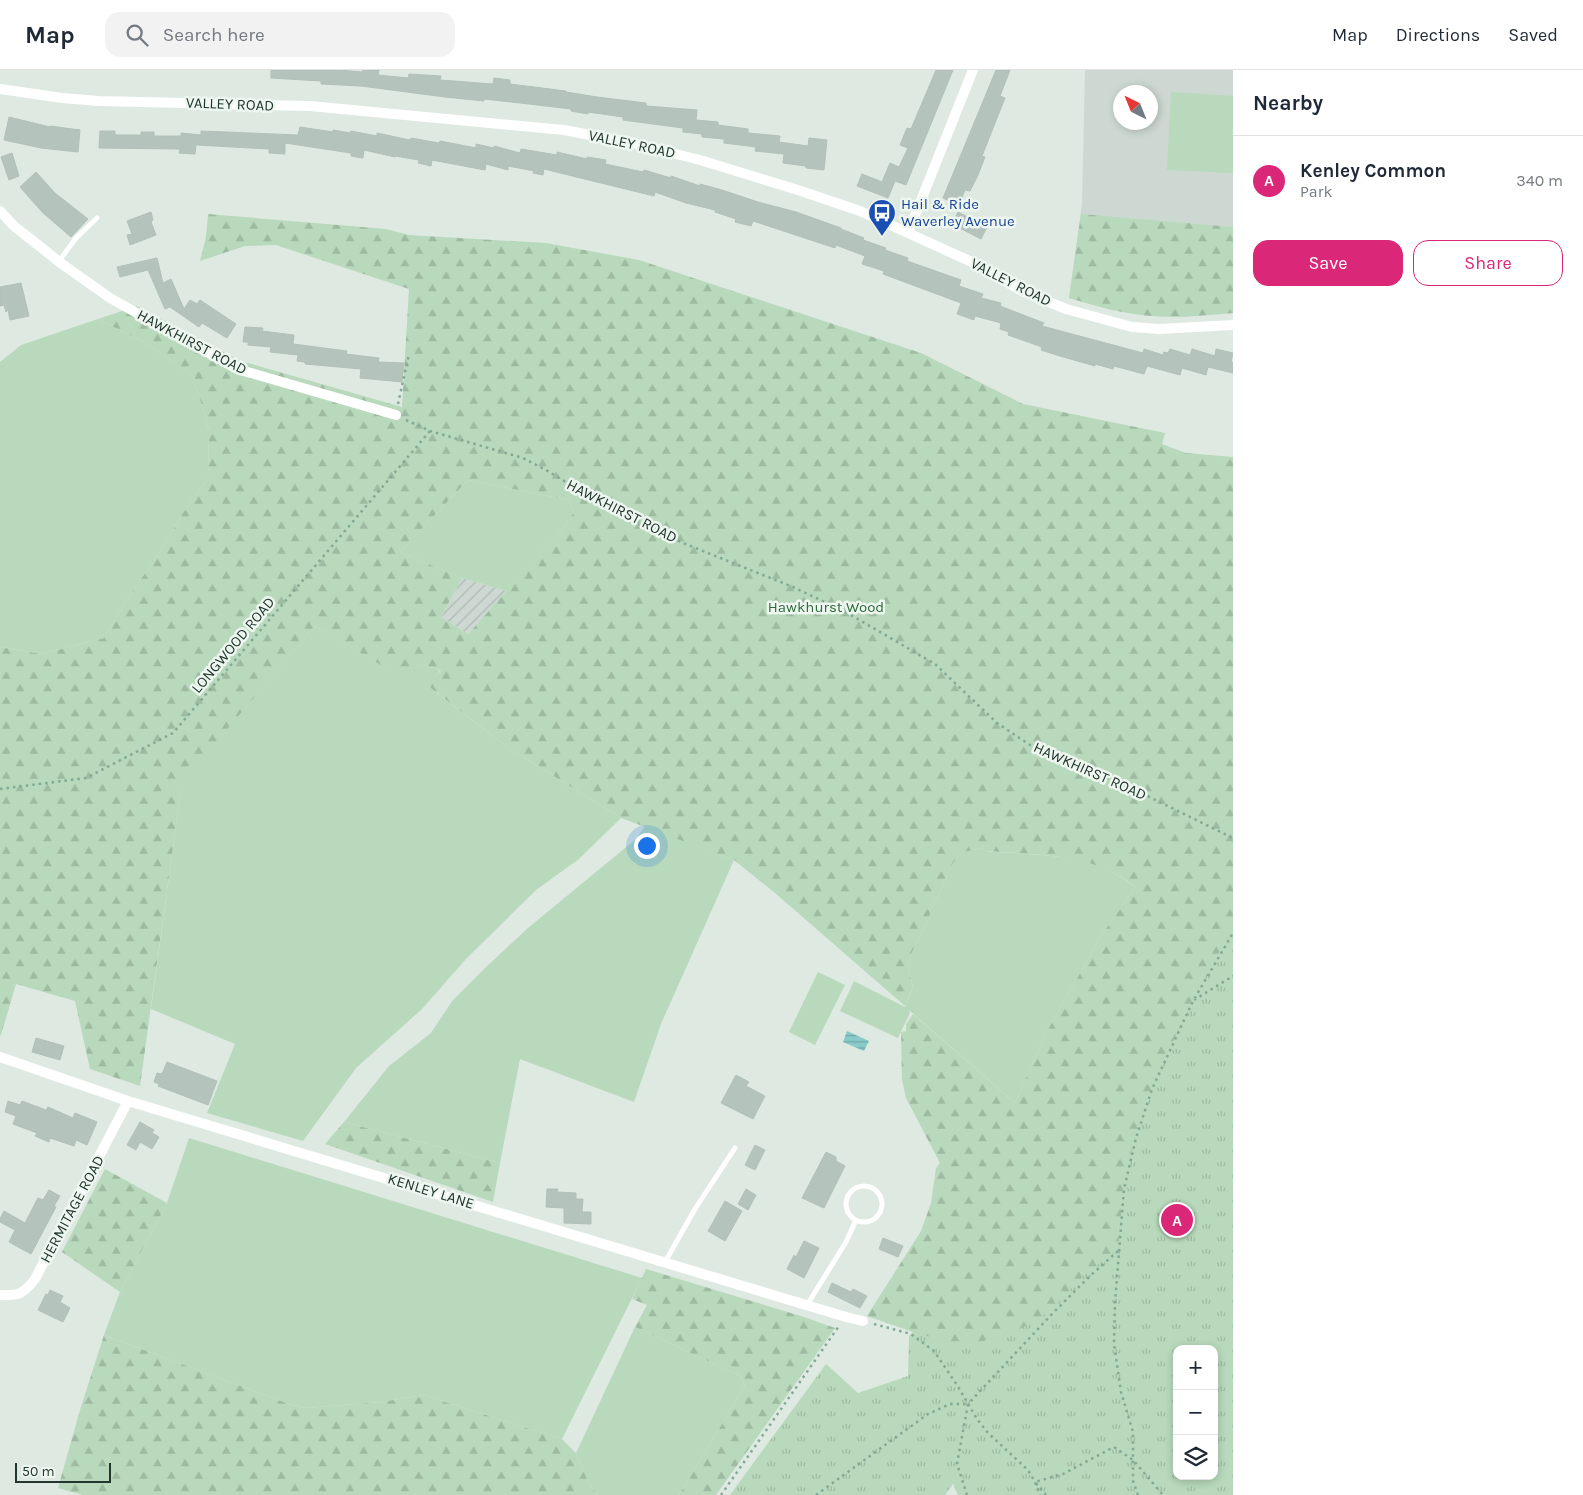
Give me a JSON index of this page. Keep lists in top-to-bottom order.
{
  "streets": {
    "street": [
      "VALLEY ROAD",
      "HAWKHIRST ROAD",
      "KENLEY LANE",
      "HERMITAGE ROAD"
    ],
    "path": ["LONGWOOD ROAD"]
  },
  "crossings": [
    ["HAWKHIRST ROAD", "LONGWOOD ROAD"],
    ["KENLEY LANE", "HERMITAGE ROAD"]
  ],
  "parks": ["Hawkhurst Wood"],
  "places": {
    "bus stop": ["Hail & Ride Waverley Avenue"]
  },
  "scale_bar": "50 m",
  "north": "top left",
  "page": {
    "header": "Map",
    "search": "Search here",
    "nav": ["Map", "Directions", "Saved"],
    "heading": "Nearby",
    "list": [
      {
        "mark": "A",
        "name": "Kenley Common",
        "note": "Park",
        "value": "340 m"
      }
    ],
    "buttons": ["Save", "Share"],
    "pins": "A",
    "map_buttons": ["+", "−"],
    "scale": "50 m"
  }
}
